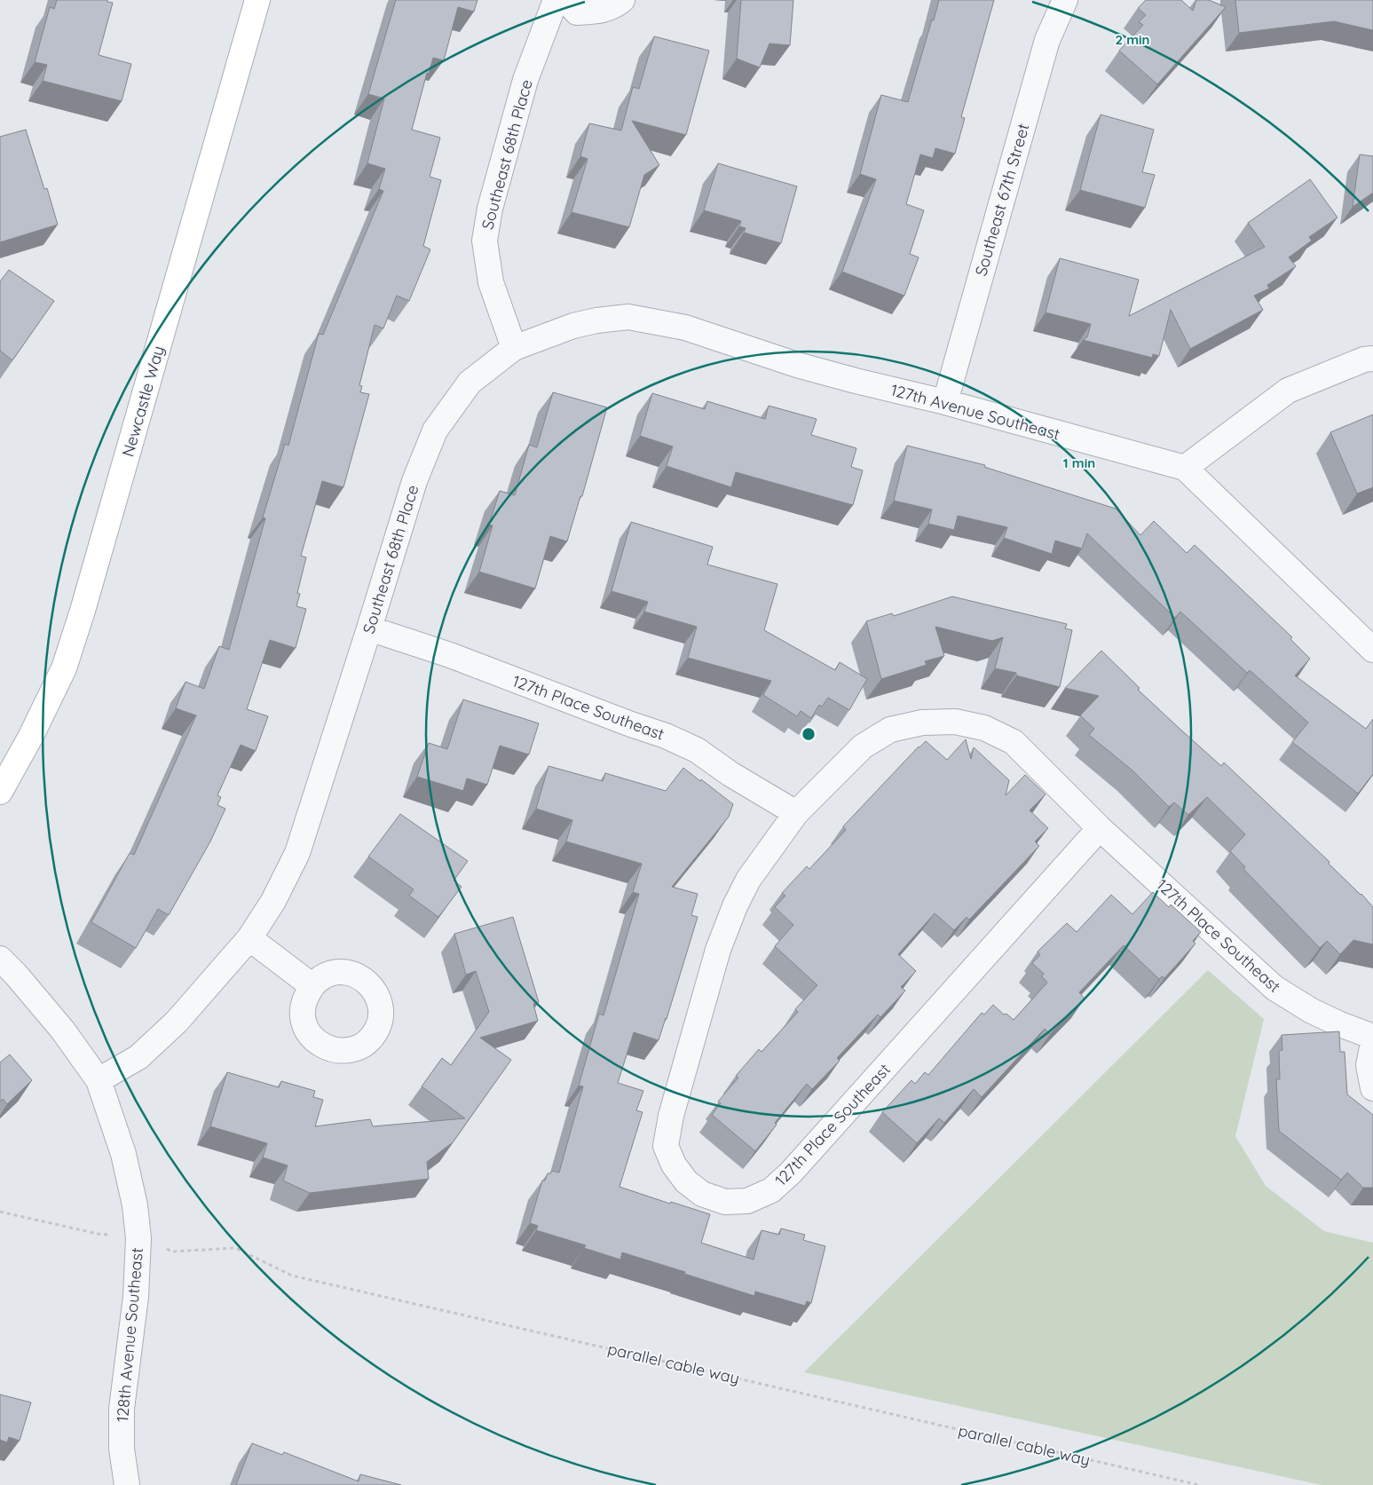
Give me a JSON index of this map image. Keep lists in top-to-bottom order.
{
  "streets": {
    "main road": ["Newcastle Way"],
    "street": [
      "Southeast 68th Place",
      "Southeast 67th Street",
      "127th Avenue Southeast",
      "127th Place Southeast",
      "128th Avenue Southeast"
    ],
    "path": ["parallel cable way"]
  },
  "crossings": [
    ["Southeast 68th Place", "127th Avenue Southeast"],
    ["Southeast 68th Place", "127th Place Southeast"],
    ["Southeast 68th Place", "128th Avenue Southeast"],
    ["Southeast 67th Street", "127th Avenue Southeast"]
  ],
  "rings": ["2 min", "1 min"]
}
